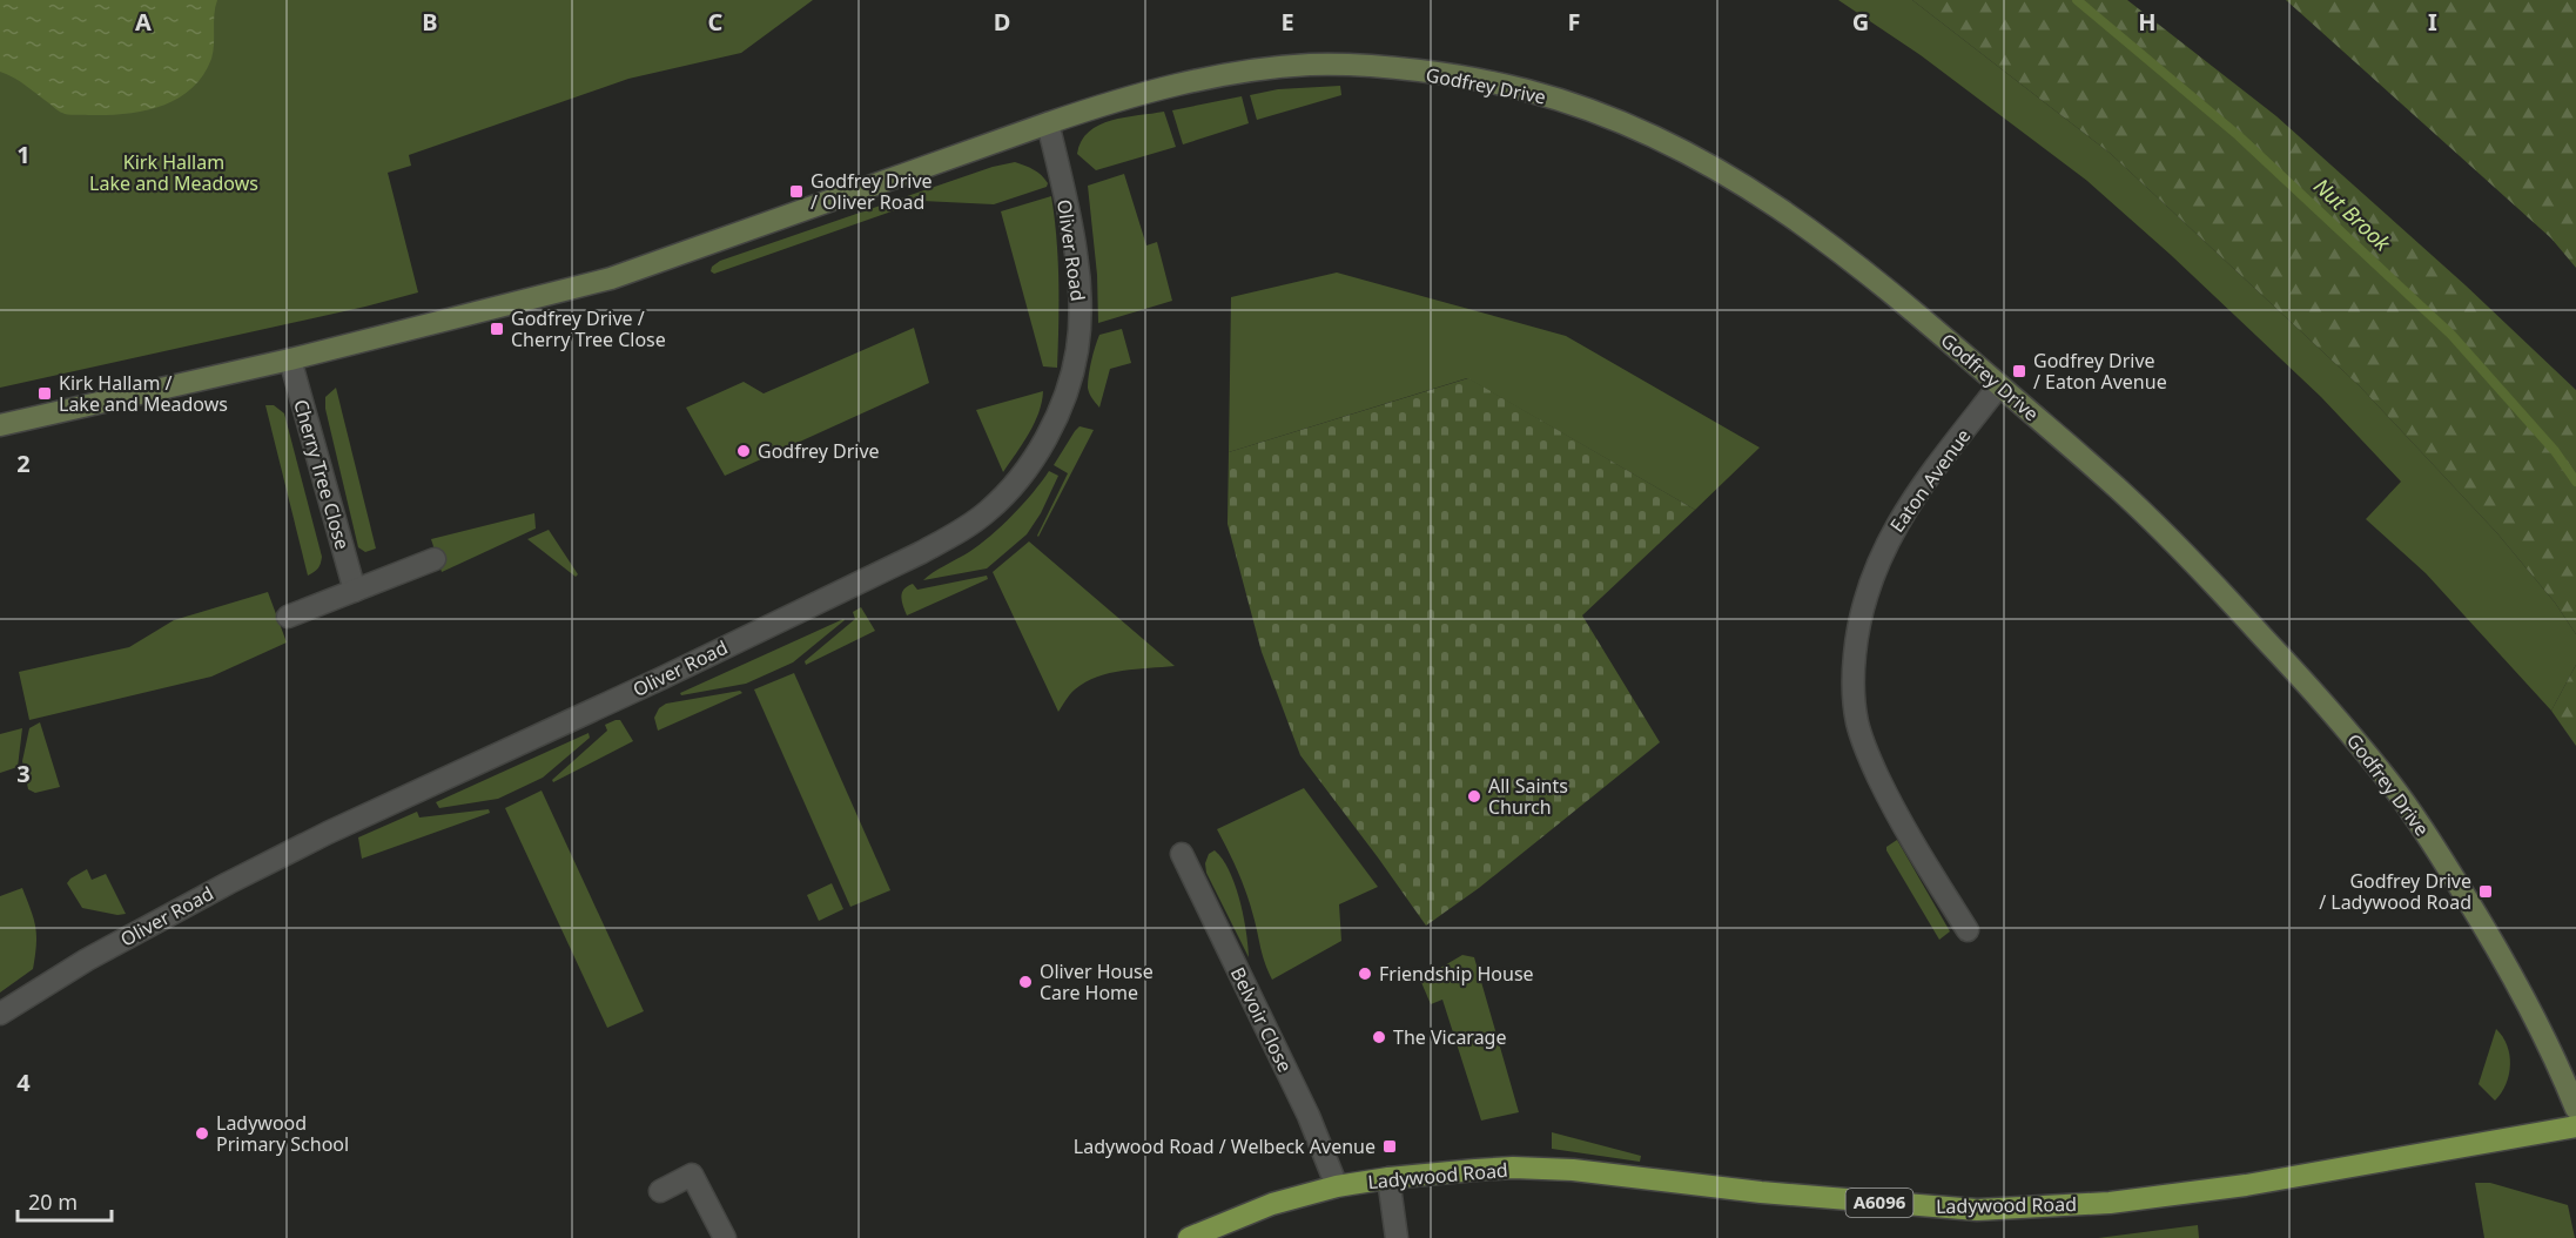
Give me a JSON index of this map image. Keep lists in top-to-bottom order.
{
  "streets": {
    "main road": ["Ladywood Road", "A6096"],
    "street": [
      "Godfrey Drive",
      "Oliver Road",
      "Cherry Tree Close",
      "Eaton Avenue",
      "Belvoir Close"
    ]
  },
  "crossings": [
    ["Godfrey Drive", "Oliver Road"],
    ["Godfrey Drive", "Cherry Tree Close"],
    ["Godfrey Drive", "Eaton Avenue"],
    ["Belvoir Close", "Ladywood Road"]
  ],
  "water": ["Nut Brook"],
  "parks": ["Kirk Hallam Lake and Meadows"],
  "places": {
    "transit": [
      "Godfrey Drive / Oliver Road",
      "Godfrey Drive / Cherry Tree Close",
      "Godfrey Drive / Eaton Avenue",
      "Kirk Hallam / Lake and Meadows",
      "Godfrey Drive / Ladywood Road",
      "Ladywood Road / Welbeck Avenue"
    ],
    "other": [
      "Godfrey Drive",
      "All Saints Church",
      "Friendship House",
      "Oliver House Care Home",
      "The Vicarage",
      "Ladywood Primary School"
    ]
  },
  "scale_bar": "20 m",
  "grid": {
    "columns": [
      "A",
      "B",
      "C",
      "D",
      "E",
      "F",
      "G",
      "H",
      "I"
    ],
    "rows": [
      "1",
      "2",
      "3",
      "4"
    ]
  }
}
